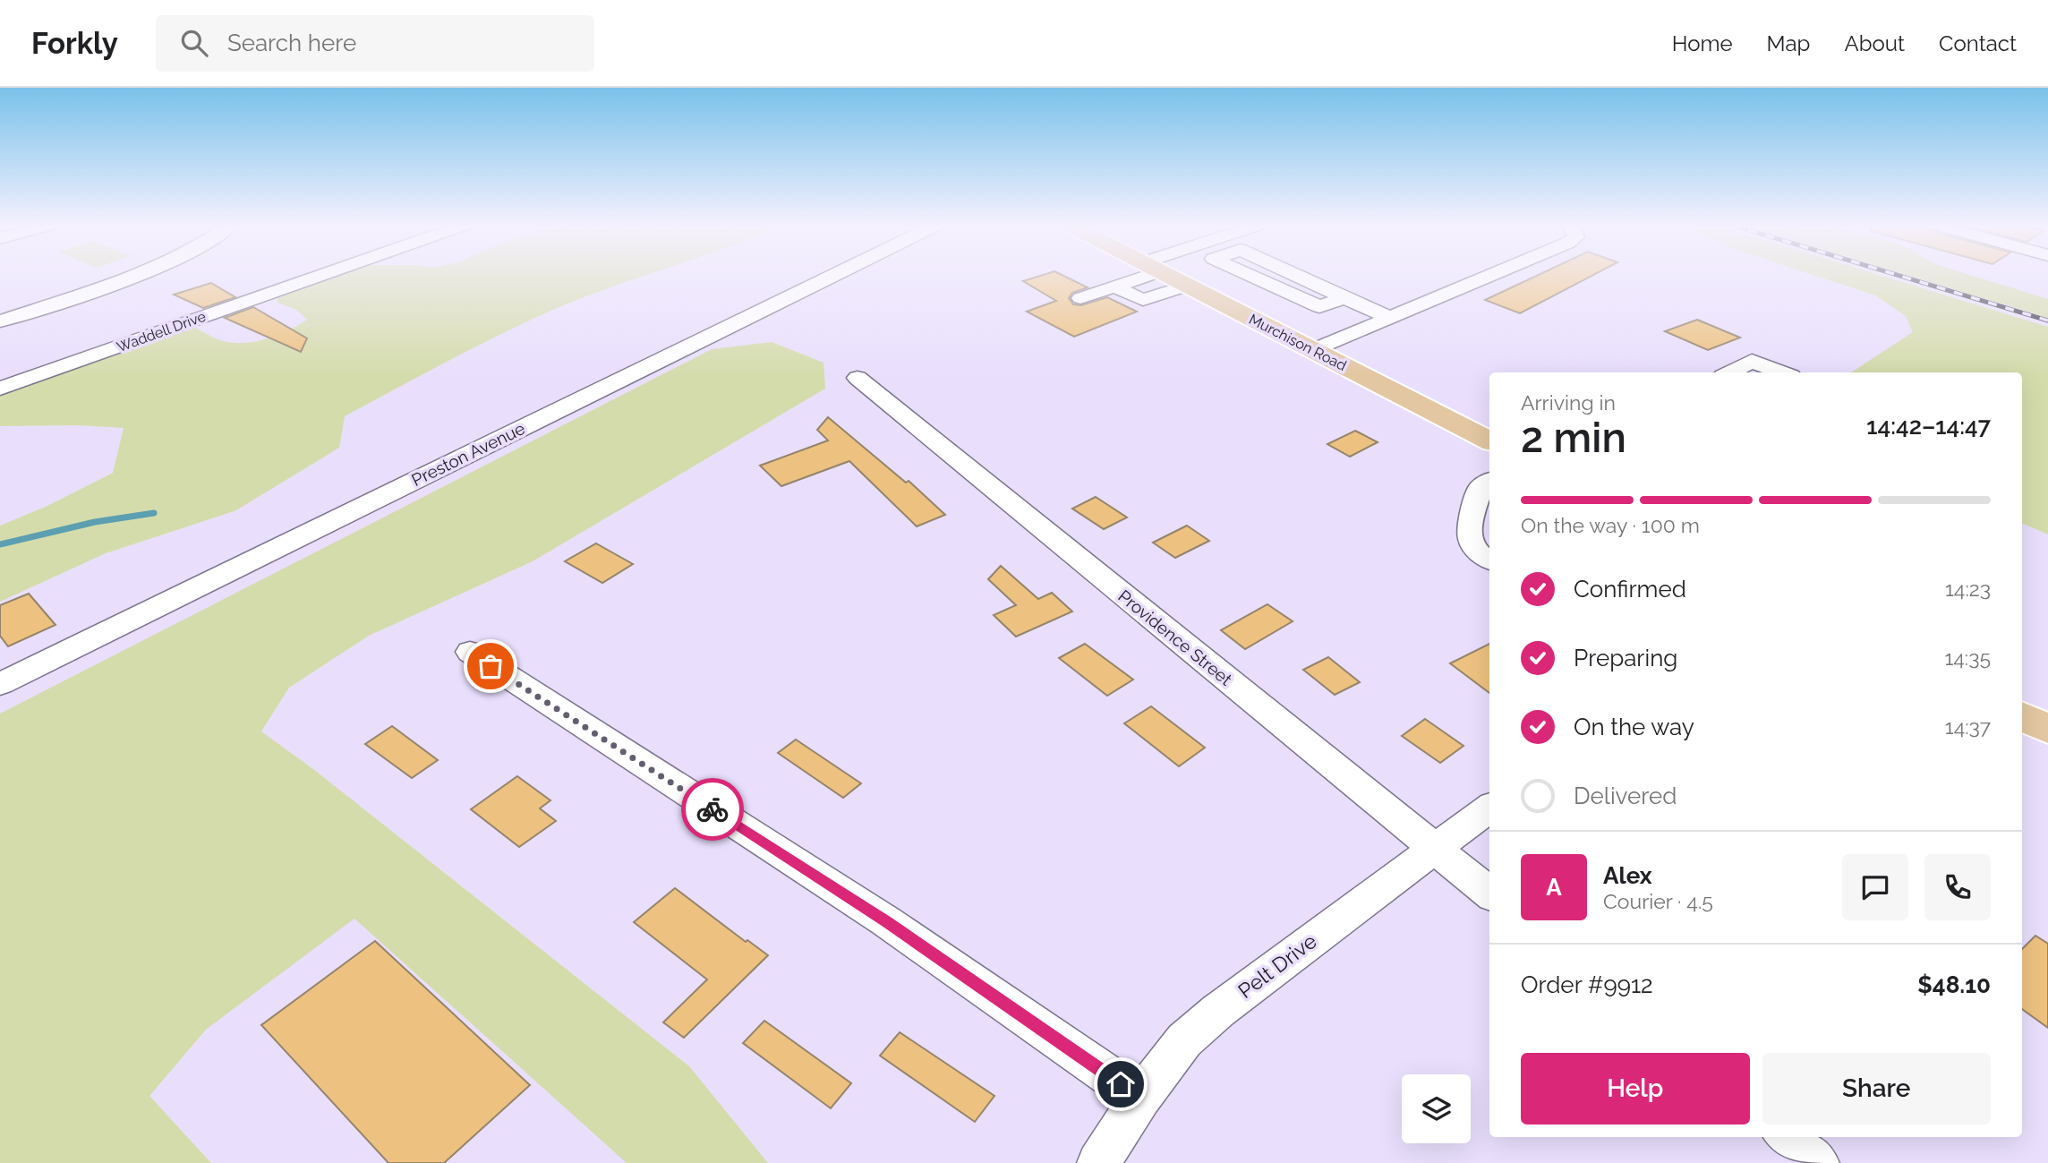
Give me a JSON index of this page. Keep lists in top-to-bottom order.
{
  "streets": {
    "main road": ["Murchison Road"],
    "street": [
      "Waddell Drive",
      "Preston Avenue",
      "Providence Street",
      "Pelt Drive"
    ]
  },
  "crossings": [
    ["Providence Street", "Pelt Drive"]
  ],
  "page": {
    "header": "Forkly",
    "search": "Search here",
    "nav": [
      "Home",
      "Map",
      "About",
      "Contact"
    ],
    "heading": ["2 min", "Arriving in", "14:42–14:47"],
    "panel": [
      "Alex",
      "Courier · 4.5",
      "Order #9912",
      "$48.10"
    ],
    "bar": "On the way · 100 m",
    "list": [
      ["Confirmed", "14:23"],
      ["Preparing", "14:35"],
      ["On the way", "14:37"],
      "Delivered"
    ],
    "round": "A",
    "buttons": ["Help", "Share"]
  }
}
